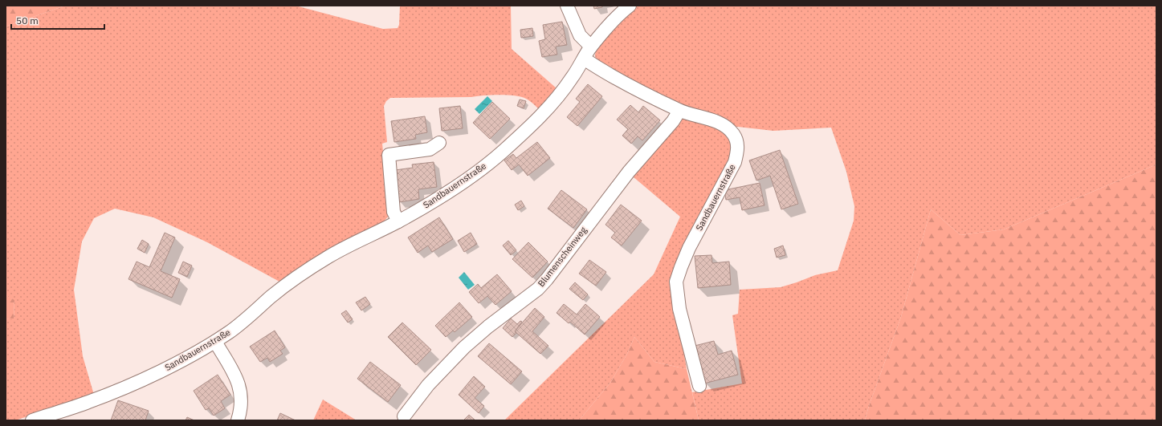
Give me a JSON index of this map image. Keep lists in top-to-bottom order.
{
  "streets": {
    "street": ["Sandbauernstraße", "Blumenscheinweg"]
  },
  "crossings": [
    ["Sandbauernstraße", "Blumenscheinweg"]
  ],
  "scale_bar": "50 m"
}
